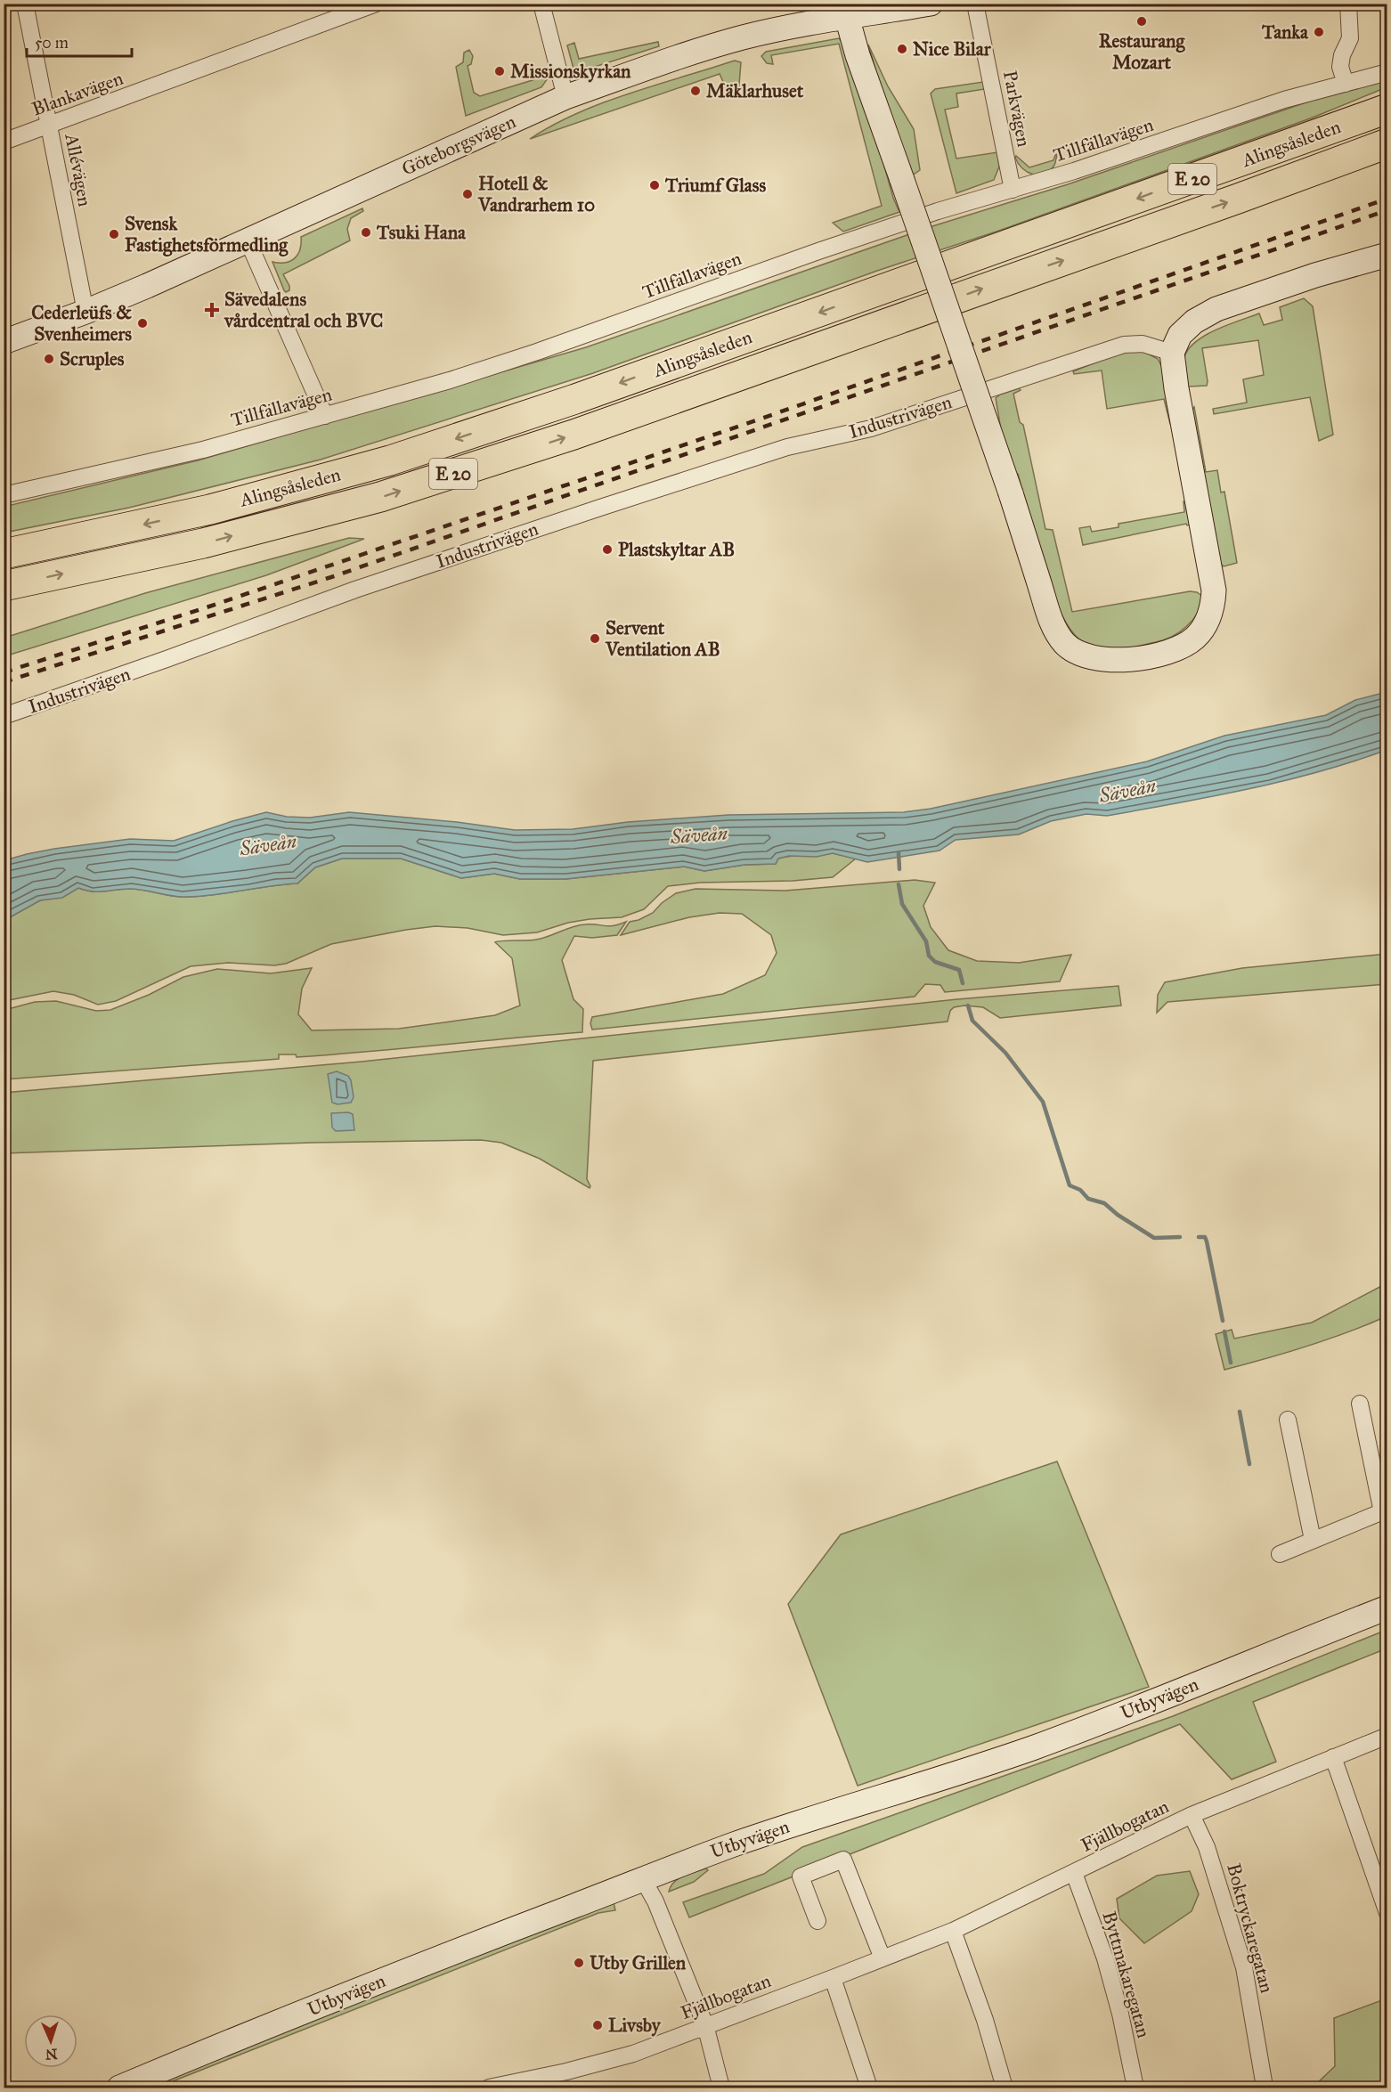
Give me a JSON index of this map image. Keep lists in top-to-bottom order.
{
  "streets": {
    "highway": ["Alingsåsleden", "E 20"],
    "street": [
      "Blankavägen",
      "Parkvägen",
      "Tillfällavägen",
      "Göteborgsvägen",
      "Allévägen",
      "Industrivägen",
      "Utbyvägen",
      "Fjällbogatan",
      "Boktryckaregatan",
      "Byttmakaregatan"
    ]
  },
  "crossings": [
    ["Blankavägen", "Allévägen"],
    ["Parkvägen", "Tillfällavägen"],
    ["Göteborgsvägen", "Allévägen"],
    ["Göteborgsvägen", "Industrivägen"],
    ["Fjällbogatan", "Boktryckaregatan"],
    ["Fjällbogatan", "Byttmakaregatan"]
  ],
  "water": ["Säveån"],
  "places": {
    "other": [
      "Restaurang Mozart",
      "Tanka",
      "Nice Bilar",
      "Missionskyrkan",
      "Mäklarhuset",
      "Triumf Glass",
      "Hotell & Vandrarhem 10",
      "Tsuki Hana",
      "Svensk Fastighetsförmedling",
      "Cederleüfs & Svenheimers",
      "Scruples",
      "Plastskyltar AB",
      "Servent Ventilation AB",
      "Utby Grillen",
      "Livsby"
    ],
    "health": ["Sävedalens vårdcentral och BVC"]
  },
  "scale_bar": "50 m",
  "north": "bottom"
}
